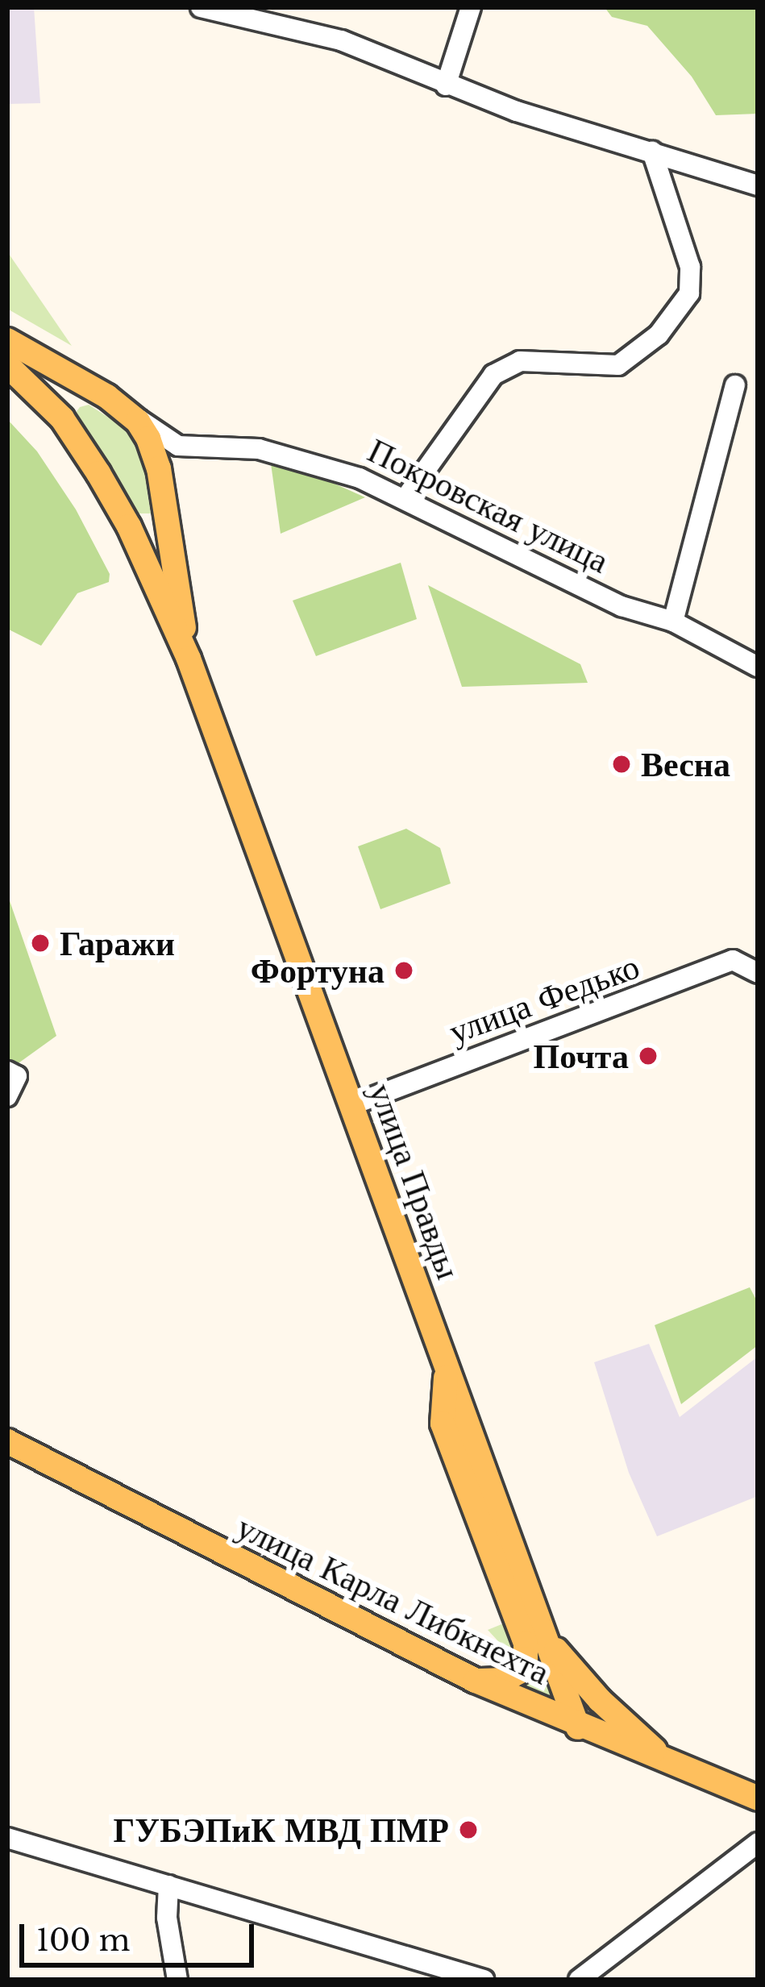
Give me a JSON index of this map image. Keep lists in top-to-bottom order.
{
  "streets": {
    "main road": ["улица Правды", "улица Карла Либкнехта"],
    "street": ["Покровская улица", "улица Федько"]
  },
  "crossings": [
    ["улица Федько", "улица Правды"],
    ["улица Правды", "улица Карла Либкнехта"]
  ],
  "places": [
    "Весна",
    "Гаражи",
    "Фортуна",
    "Почта",
    "ГУБЭПиК МВД ПМР"
  ],
  "scale_bar": "100 m"
}
